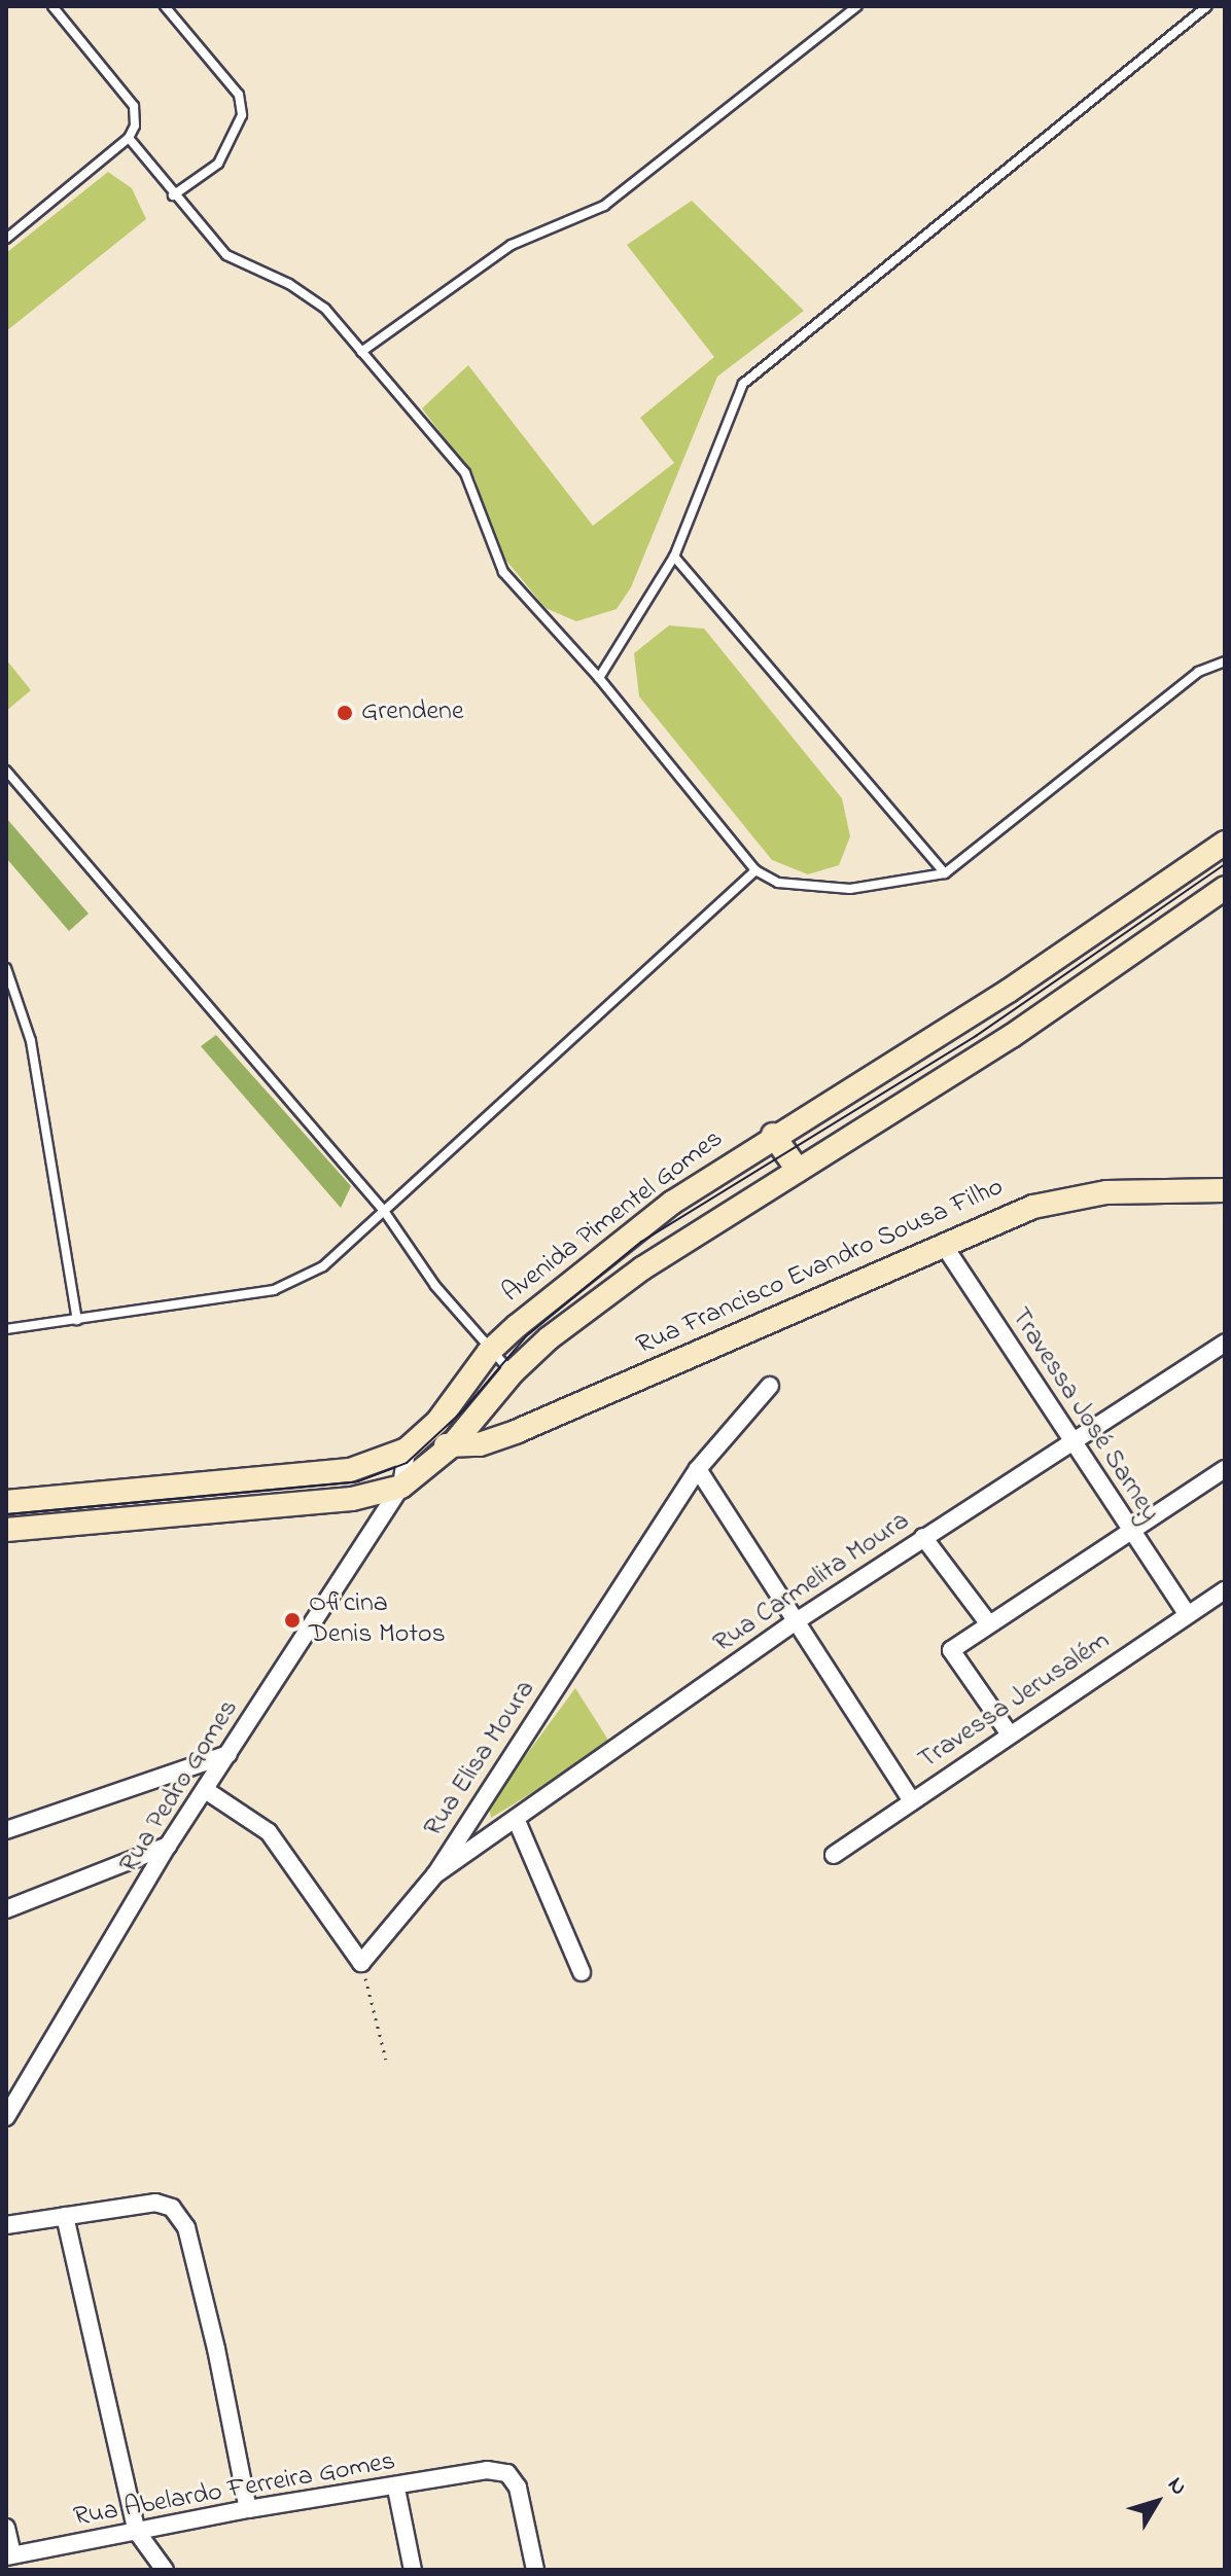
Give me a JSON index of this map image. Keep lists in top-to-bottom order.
{
  "streets": {
    "main road": ["Avenida Pimentel Gomes", "Rua Francisco Evandro Sousa Filho"],
    "street": [
      "Travessa José Sarney",
      "Rua Carmelita Moura",
      "Travessa Jerusalém",
      "Rua Elisa Moura",
      "Rua Pedro Gomes",
      "Rua Abelardo Ferreira Gomes"
    ]
  },
  "crossings": [
    ["Rua Francisco Evandro Sousa Filho", "Travessa José Sarney"],
    ["Travessa José Sarney", "Rua Carmelita Moura"],
    ["Travessa José Sarney", "Travessa Jerusalém"],
    ["Rua Carmelita Moura", "Rua Elisa Moura"]
  ],
  "places": ["Grendene", "Oficina Denis Motos"],
  "north": "top right"
}
